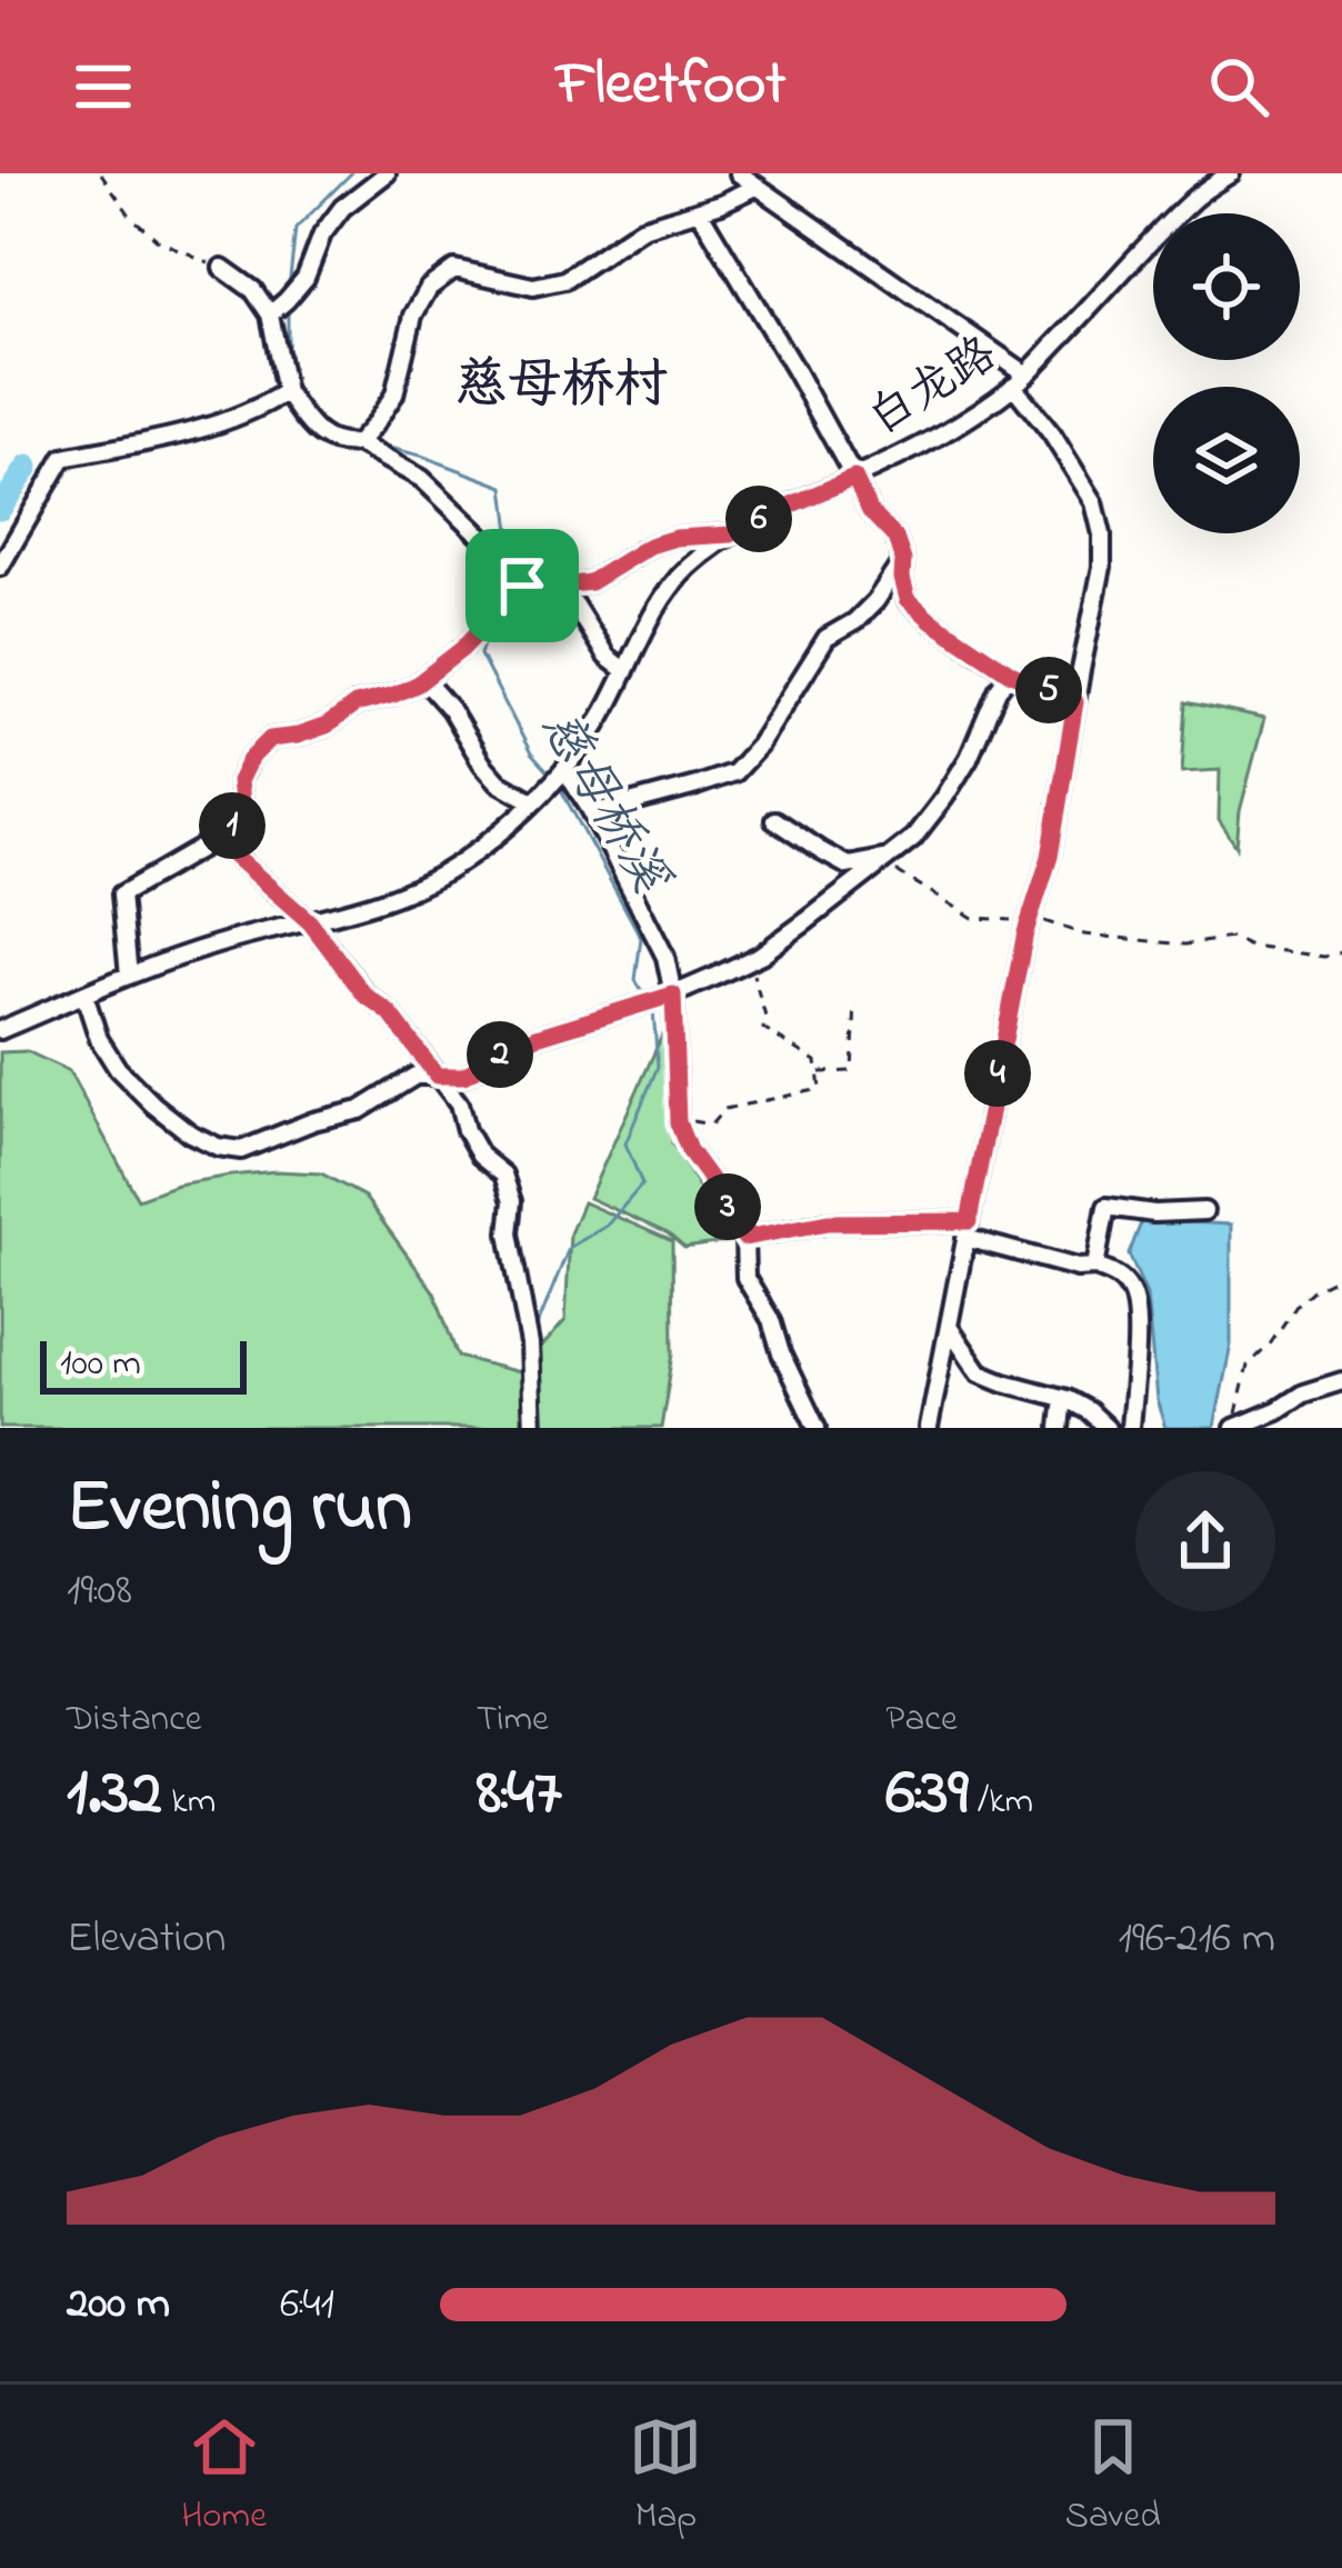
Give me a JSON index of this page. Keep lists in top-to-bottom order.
{
  "streets": {
    "street": ["白龙路"]
  },
  "districts": ["慈母桥村"],
  "water": ["慈母桥溪"],
  "scale_bar": "100 m",
  "page": {
    "header": "Fleetfoot",
    "pins": [
      "6",
      "5",
      "1",
      "2",
      "4",
      "3"
    ],
    "scale": "100 m",
    "heading": ["Evening run", "19:08"],
    "stats": [
      ["Distance", "1.32 km"],
      ["Time", "8:47"],
      ["Pace", "6:39 /km"]
    ],
    "chart": ["Elevation", "196–216 m"],
    "list": [
      {
        "name": "200 m",
        "note": "6:41"
      }
    ],
    "tabs": ["Home", "Map", "Saved"]
  }
}
